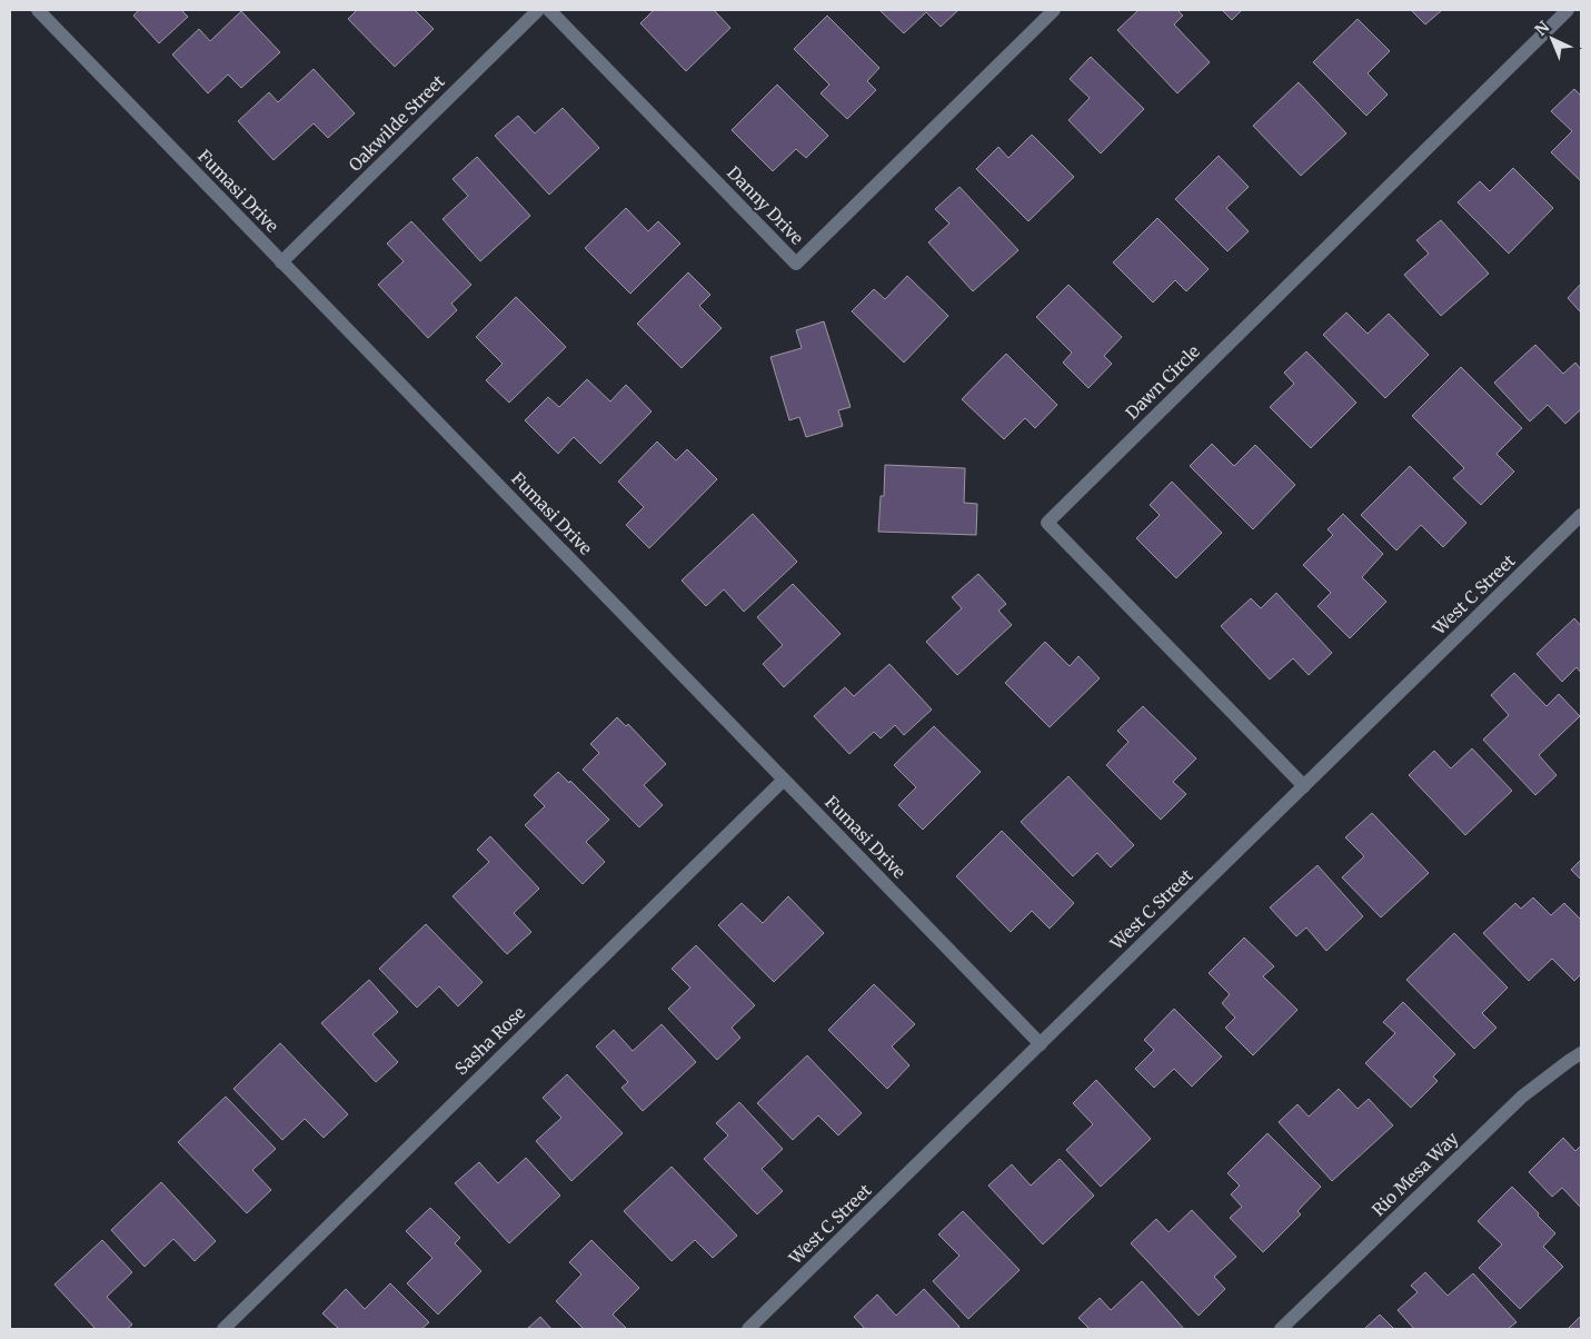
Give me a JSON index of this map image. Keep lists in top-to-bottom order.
{
  "streets": {
    "street": [
      "Oakwilde Street",
      "Fumasi Drive",
      "Danny Drive",
      "Dawn Circle",
      "West C Street",
      "Sasha Rose",
      "Rio Mesa Way"
    ]
  },
  "crossings": [
    ["Oakwilde Street", "Fumasi Drive"],
    ["Fumasi Drive", "West C Street"],
    ["Fumasi Drive", "Sasha Rose"],
    ["Dawn Circle", "West C Street"]
  ],
  "north": "top left"
}
